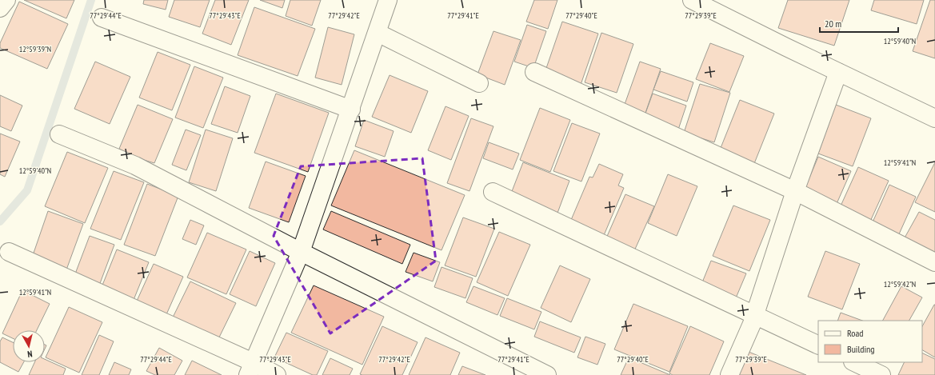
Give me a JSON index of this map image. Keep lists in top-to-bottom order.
{
  "legend": ["Road", "Building"],
  "scale_bar": "20 m",
  "north": "bottom",
  "coordinates": [
    "77°29'44\"E",
    "77°29'43\"E",
    "77°29'42\"E",
    "77°29'41\"E",
    "77°29'40\"E",
    "77°29'39\"E",
    "12°59'40\"N",
    "12°59'39\"N",
    "12°59'41\"N",
    "12°59'42\"N"
  ]
}
